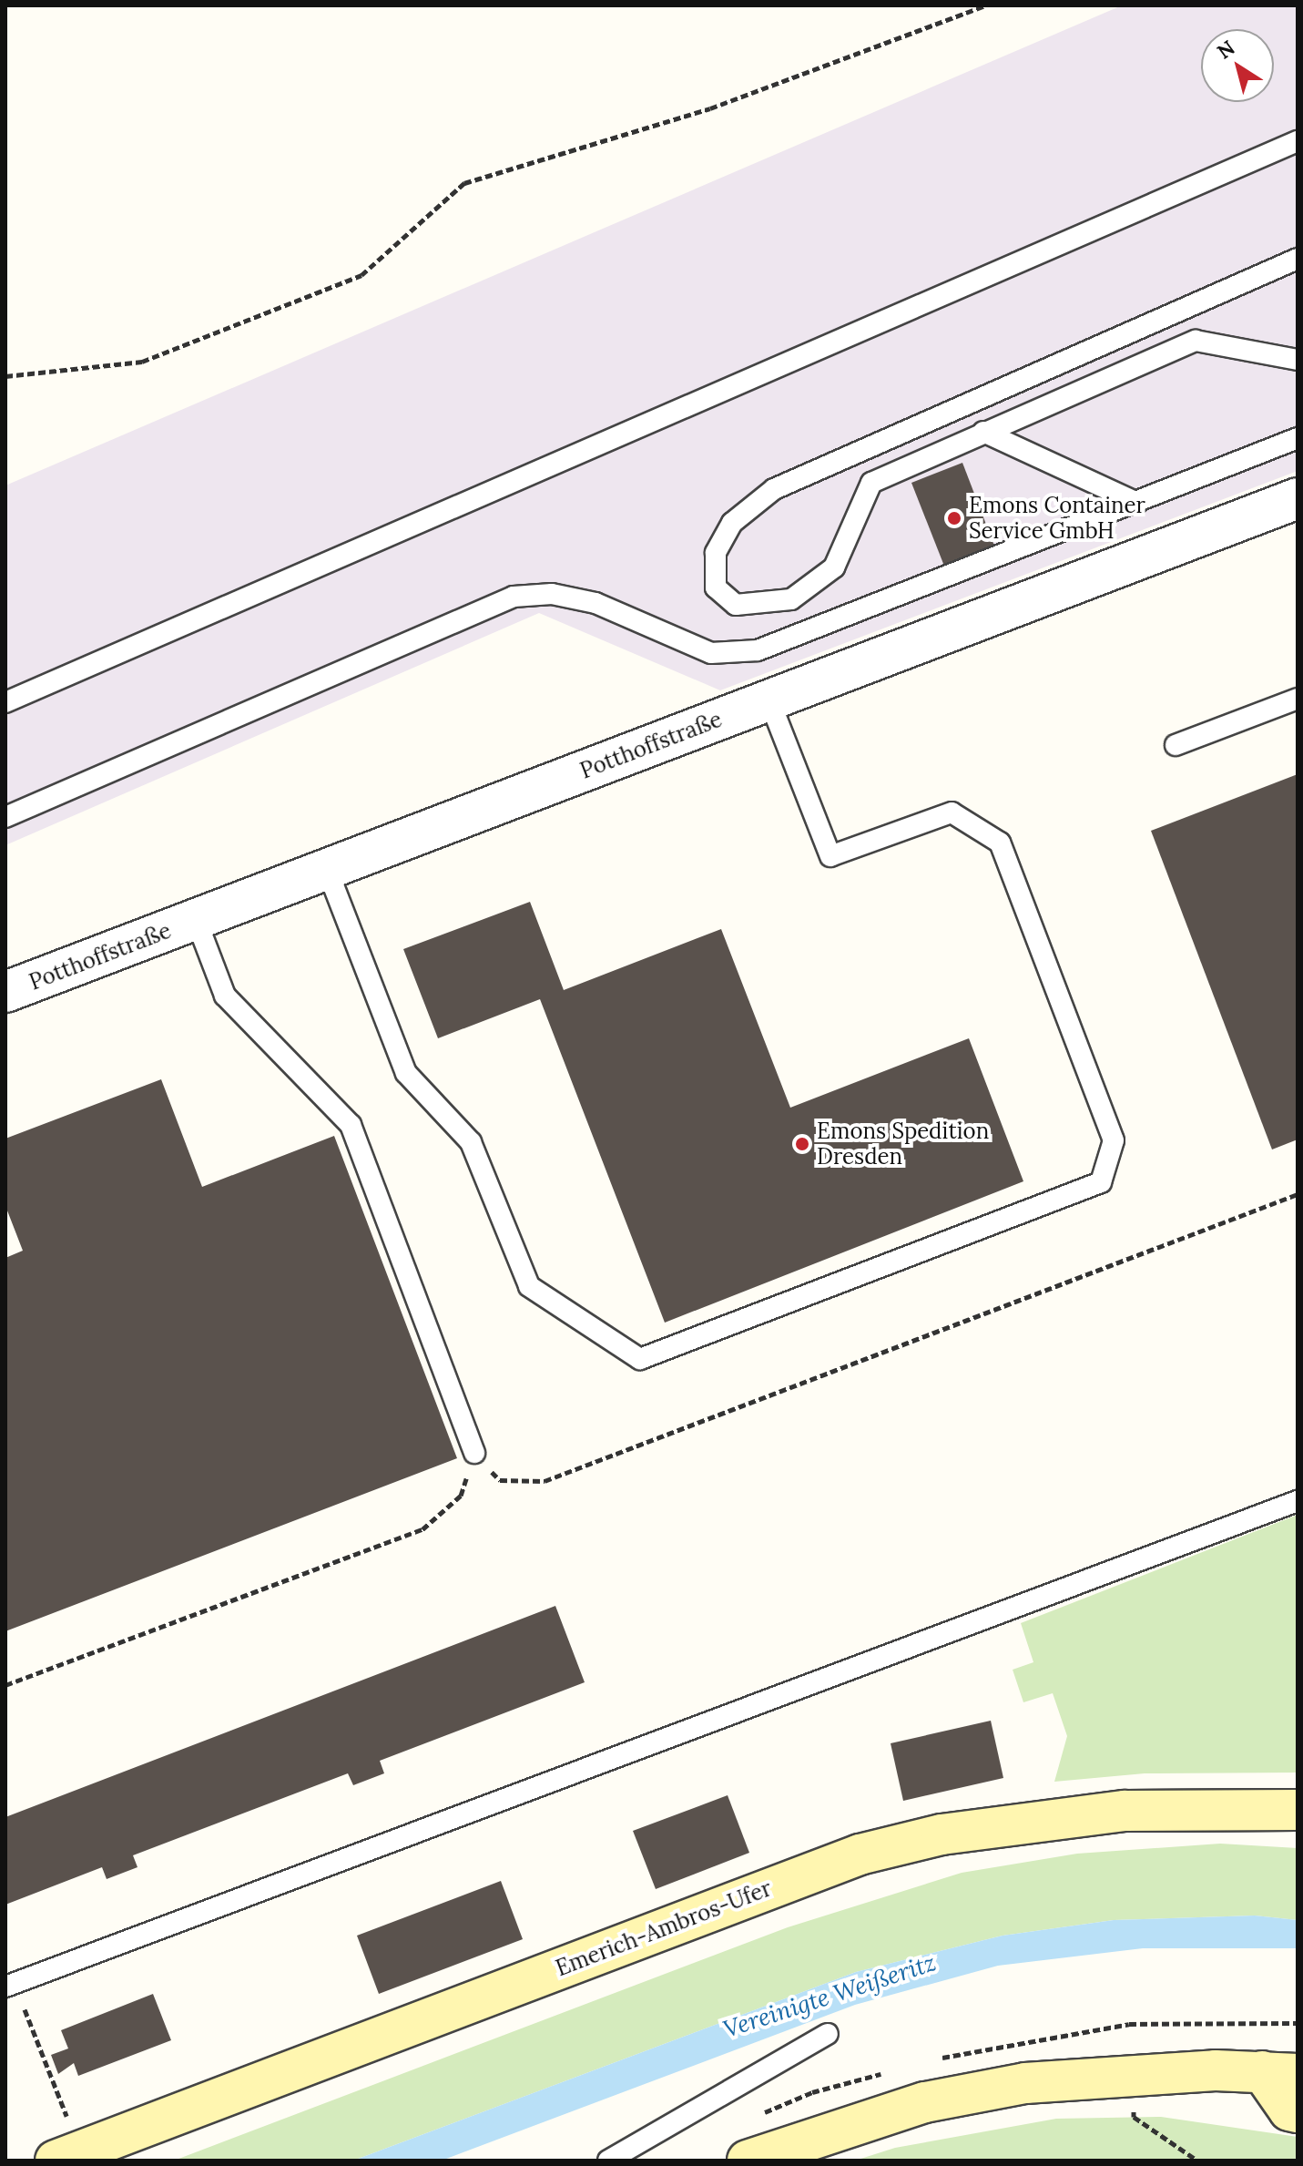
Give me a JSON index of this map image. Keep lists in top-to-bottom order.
{
  "streets": {
    "main road": ["Emerich-Ambros-Ufer"],
    "street": ["Potthoffstraße"]
  },
  "water": ["Vereinigte Weißeritz"],
  "places": ["Emons Container Service GmbH", "Emons Spedition Dresden"],
  "north": "top left"
}
